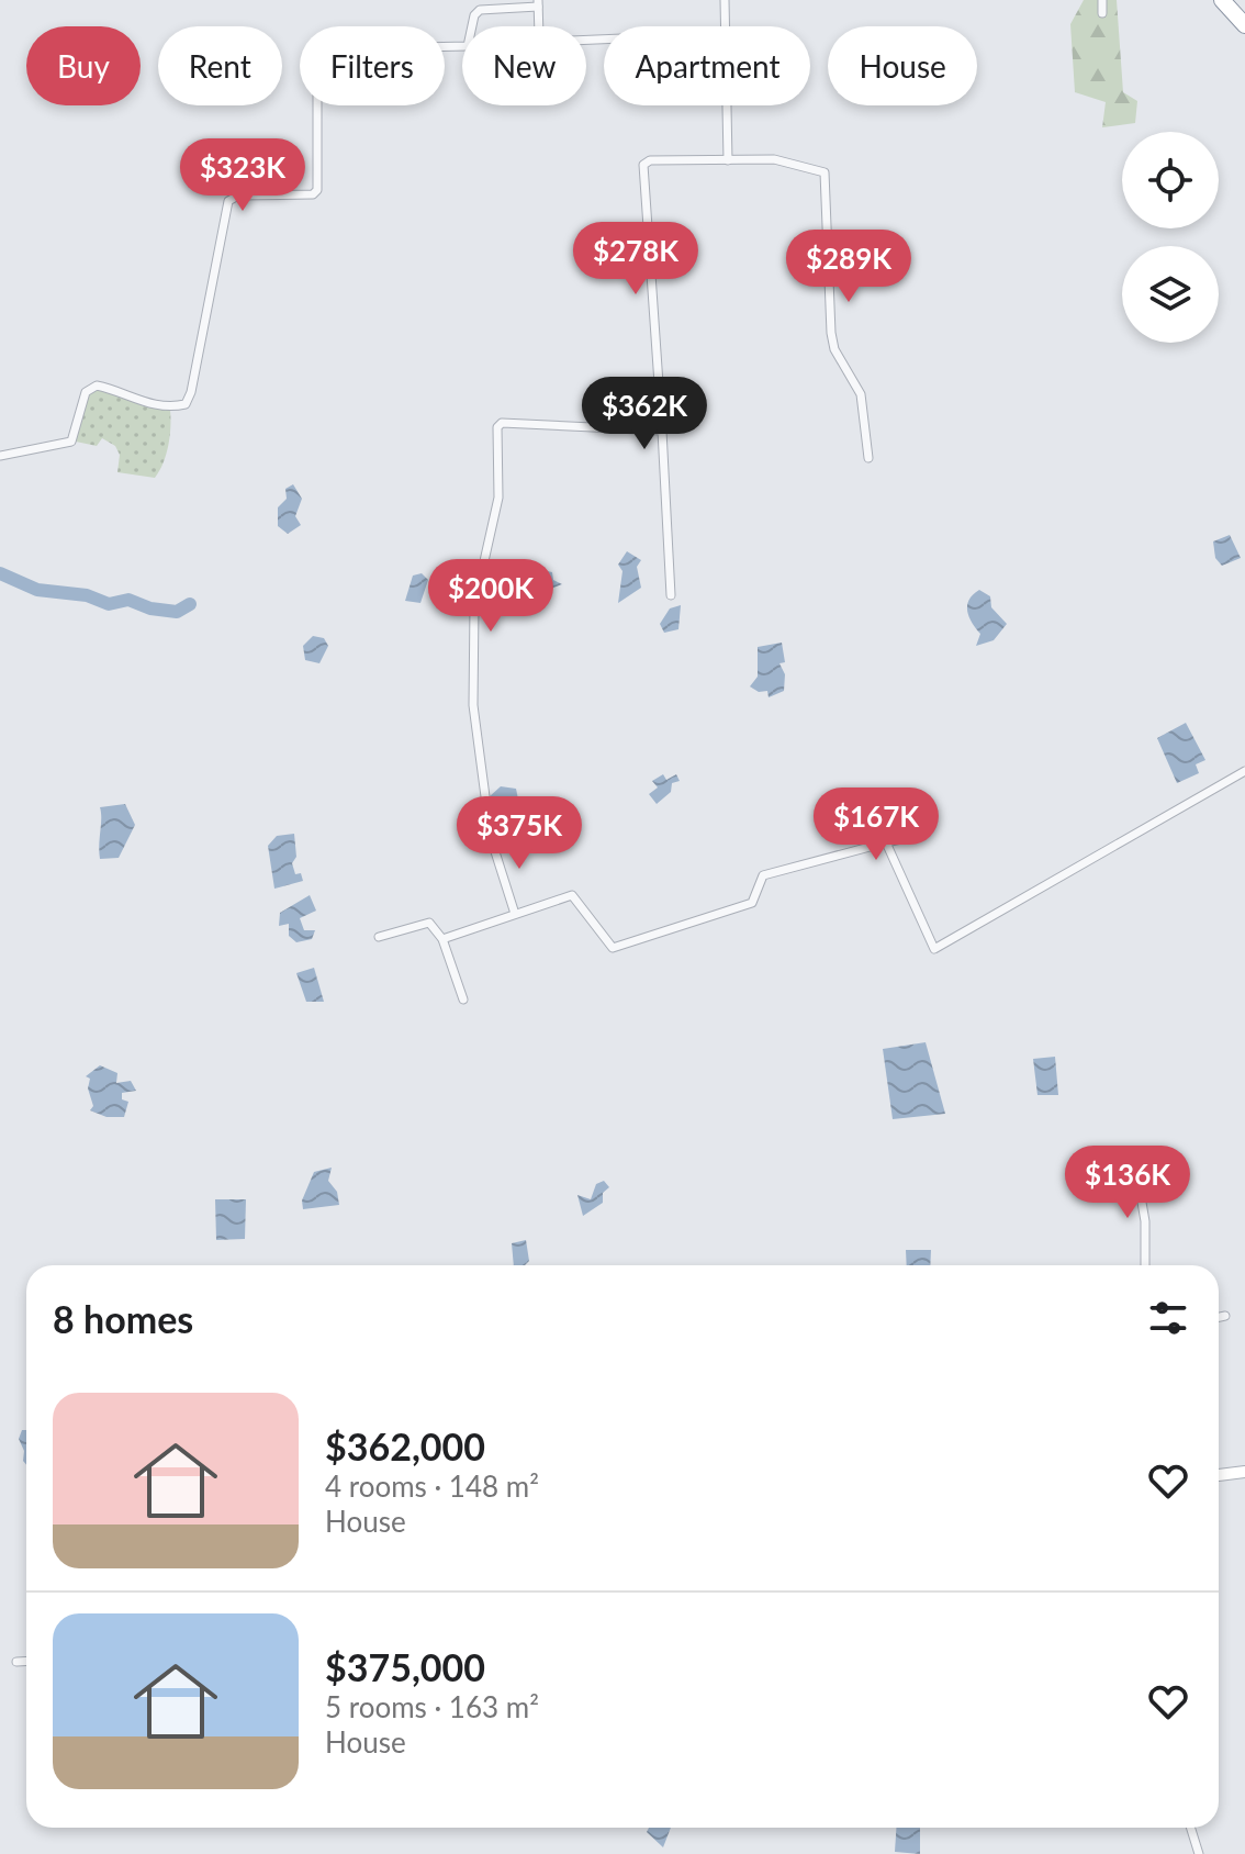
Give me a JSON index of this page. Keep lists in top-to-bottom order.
{
  "page": {
    "chip": [
      "Buy",
      "Rent",
      "Filters",
      "New",
      "Apartment",
      "House"
    ],
    "price": [
      "$323K",
      "$278K",
      "$289K",
      "$362K",
      "$200K",
      "$167K",
      "$375K",
      "$136K"
    ],
    "heading": "8 homes",
    "list": [
      {
        "name": "$362,000",
        "note": "4 rooms · 148 m² · House"
      },
      {
        "name": "$375,000",
        "note": "5 rooms · 163 m² · House"
      }
    ]
  }
}
